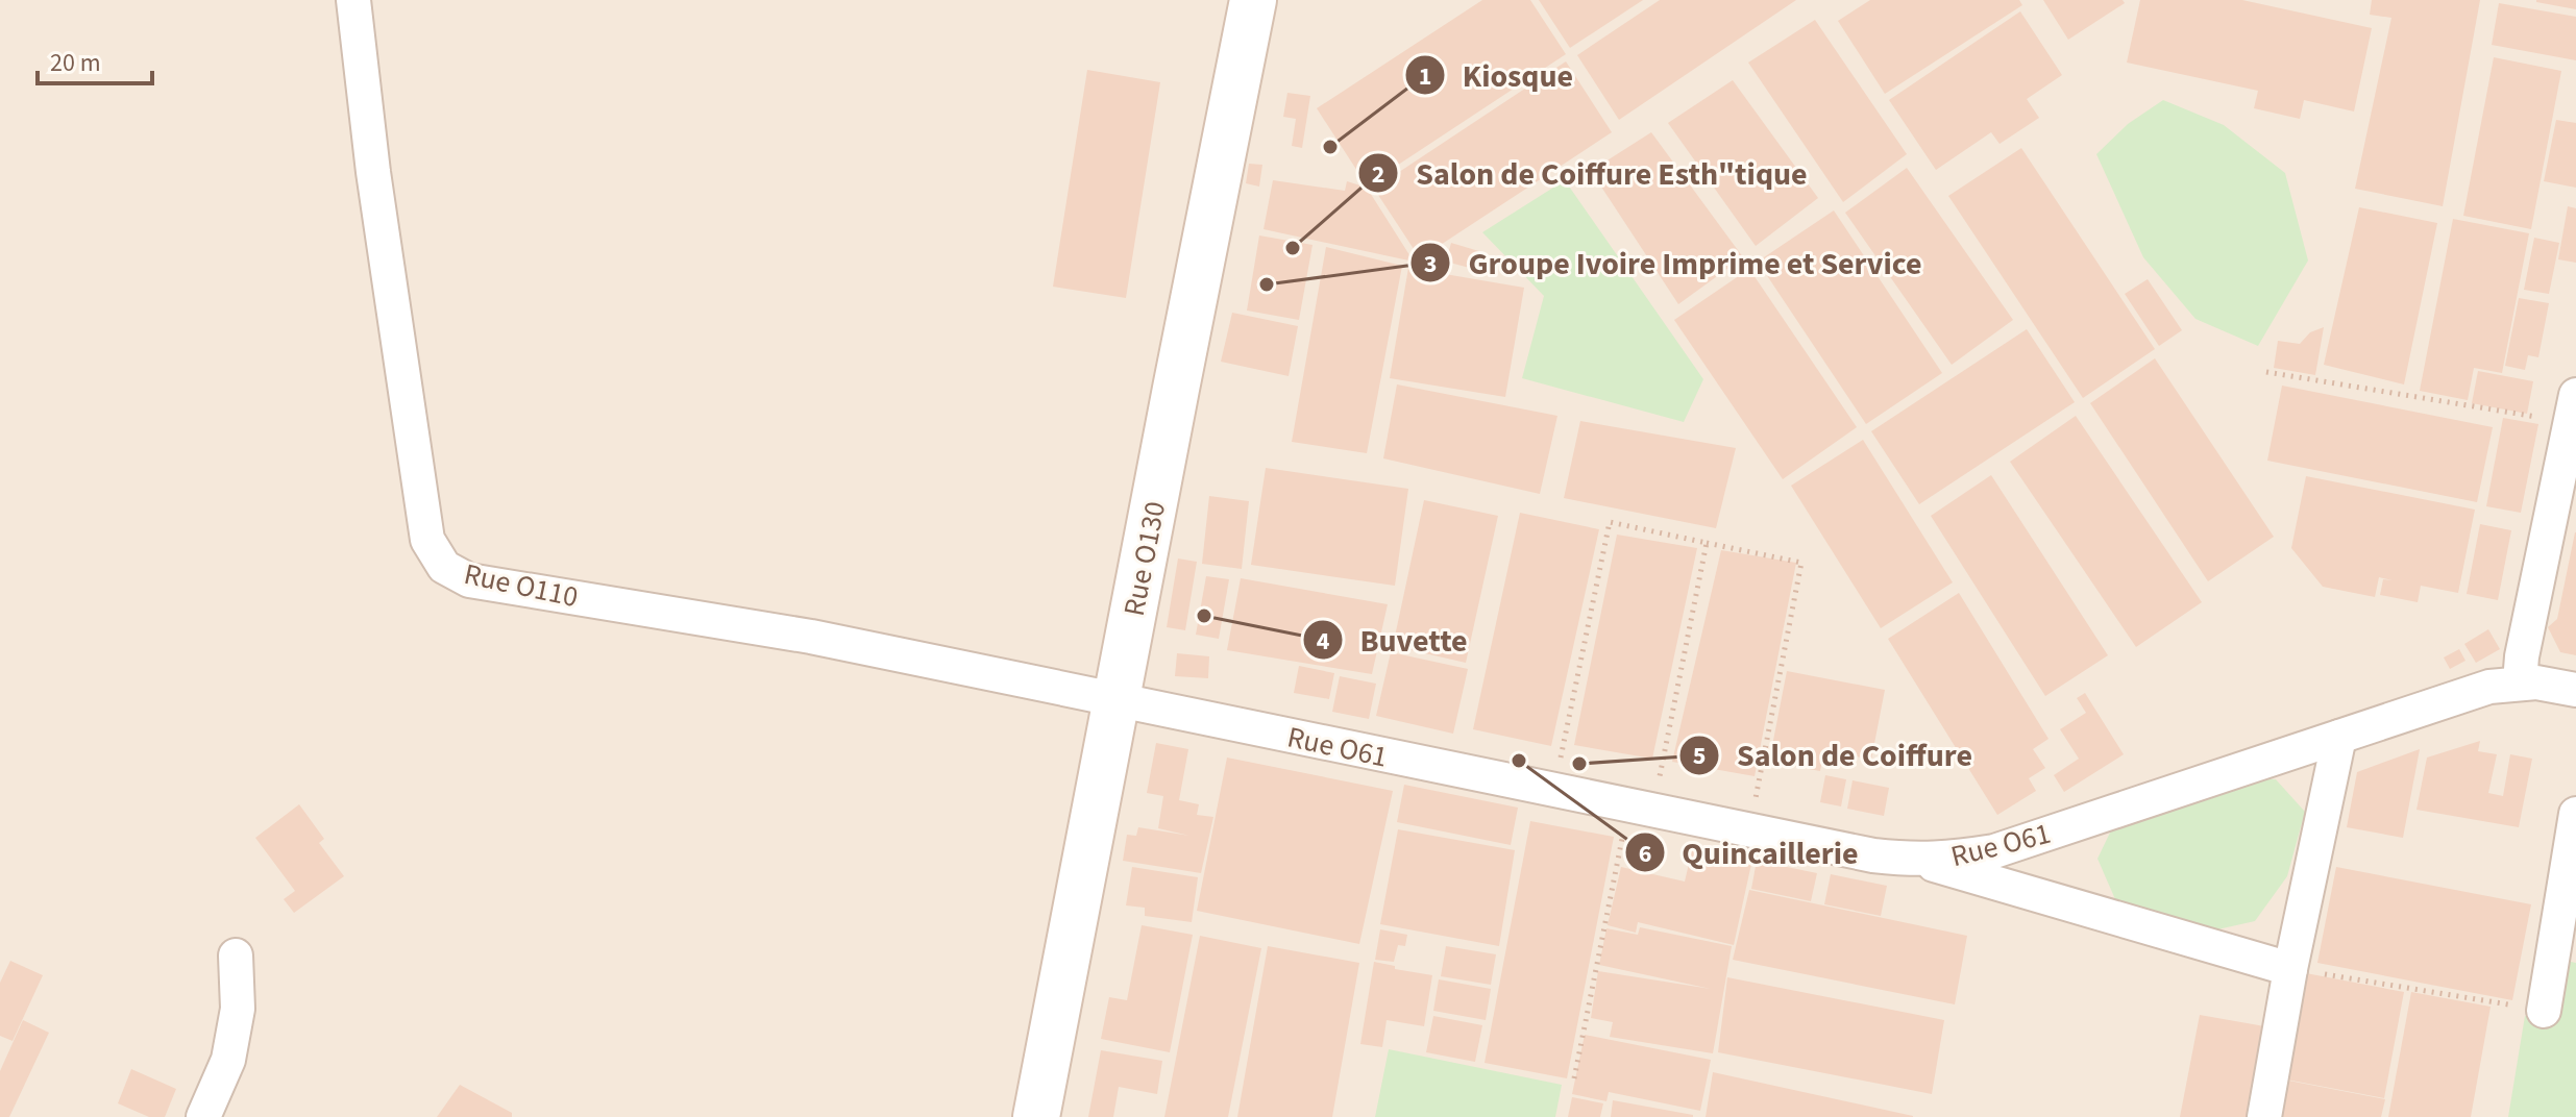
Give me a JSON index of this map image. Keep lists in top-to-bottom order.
{
  "streets": {
    "street": ["Rue O130", "Rue O110", "Rue O61"]
  },
  "crossings": [
    ["Rue O130", "Rue O110"],
    ["Rue O130", "Rue O61"],
    ["Rue O110", "Rue O61"]
  ],
  "places": [
    "Kiosque",
    "Salon de Coiffure Esth\"tique",
    "Groupe Ivoire Imprime et Service",
    "Buvette",
    "Quincaillerie",
    "Salon de Coiffure"
  ],
  "scale_bar": "20 m"
}
